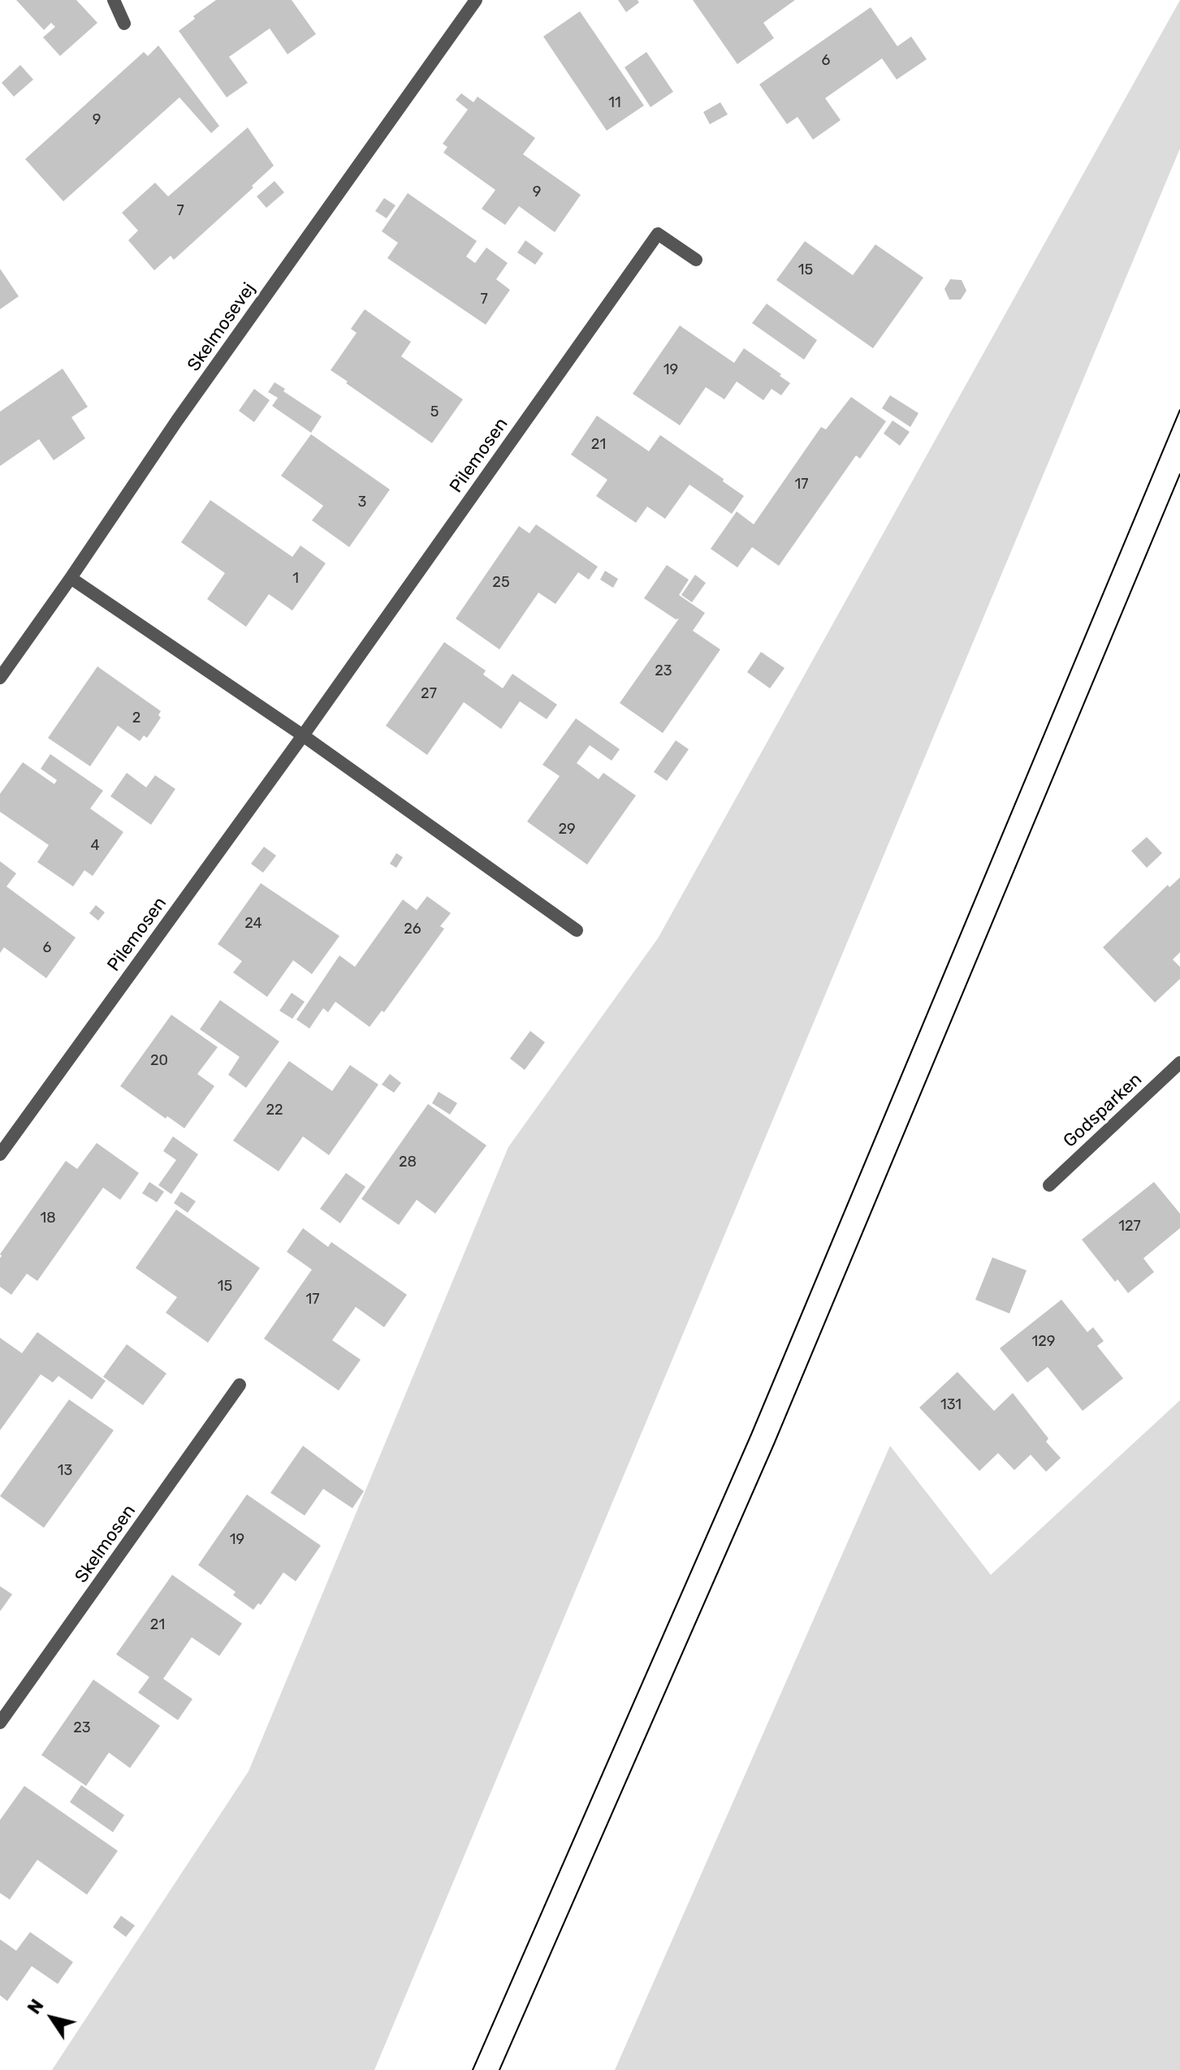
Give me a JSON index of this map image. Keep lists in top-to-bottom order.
{
  "streets": {
    "street": [
      "Skelmosevej",
      "Pilemosen",
      "Godsparken",
      "Skelmosen"
    ]
  },
  "house_numbers": [
    "6",
    "11",
    "9",
    "9",
    "7",
    "15",
    "7",
    "19",
    "5",
    "21",
    "17",
    "3",
    "1",
    "25",
    "23",
    "27",
    "2",
    "29",
    "4",
    "24",
    "26",
    "6",
    "20",
    "22",
    "28",
    "18",
    "127",
    "15",
    "17",
    "129",
    "131",
    "13",
    "19",
    "21",
    "23"
  ],
  "north": "top left"
}
